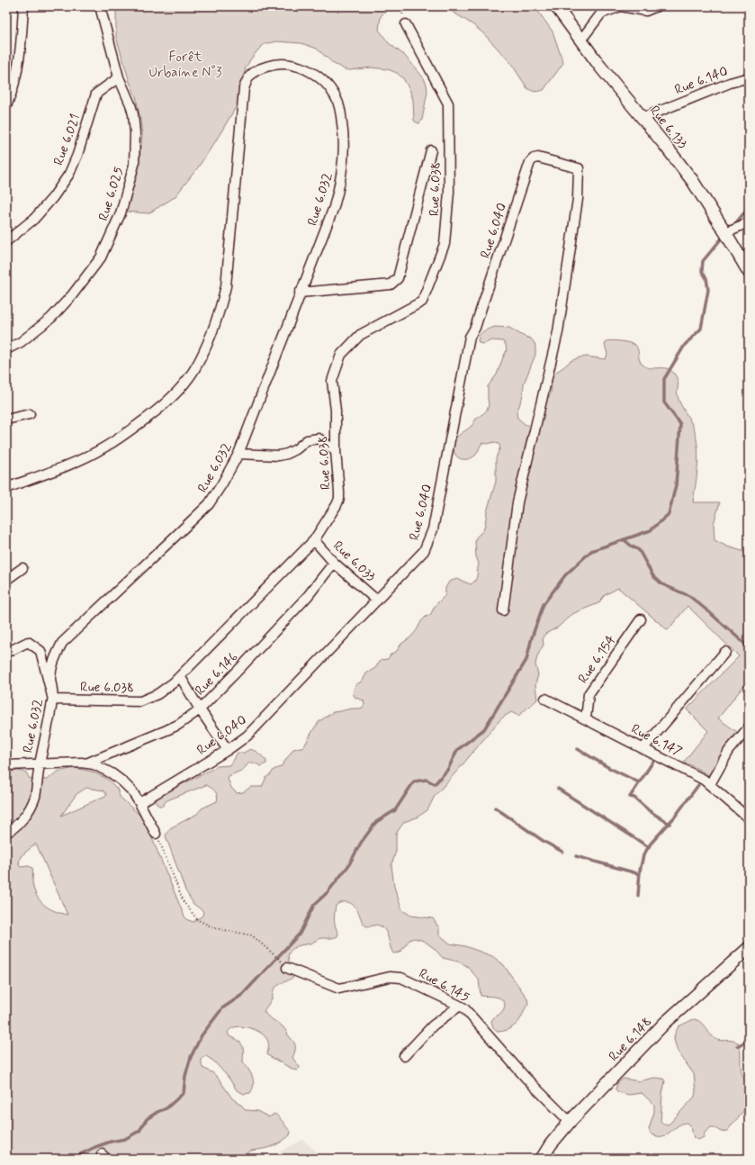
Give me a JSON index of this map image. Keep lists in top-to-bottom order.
{
  "streets": {
    "street": [
      "Rue 6.140",
      "Rue 6.133",
      "Rue 6.021",
      "Rue 6.038",
      "Rue 6.025",
      "Rue 6.032",
      "Rue 6.040",
      "Rue 6.033",
      "Rue 6.154",
      "Rue 6.146",
      "Rue 6.147",
      "Rue 6.145",
      "Rue 6.148"
    ]
  },
  "crossings": [
    ["Rue 6.140", "Rue 6.133"],
    ["Rue 6.021", "Rue 6.025"],
    ["Rue 6.038", "Rue 6.032"],
    ["Rue 6.038", "Rue 6.033"],
    ["Rue 6.040", "Rue 6.033"],
    ["Rue 6.033", "Rue 6.146"],
    ["Rue 6.154", "Rue 6.147"],
    ["Rue 6.145", "Rue 6.148"]
  ],
  "parks": ["Forêt Urbaine N°3"]
}
